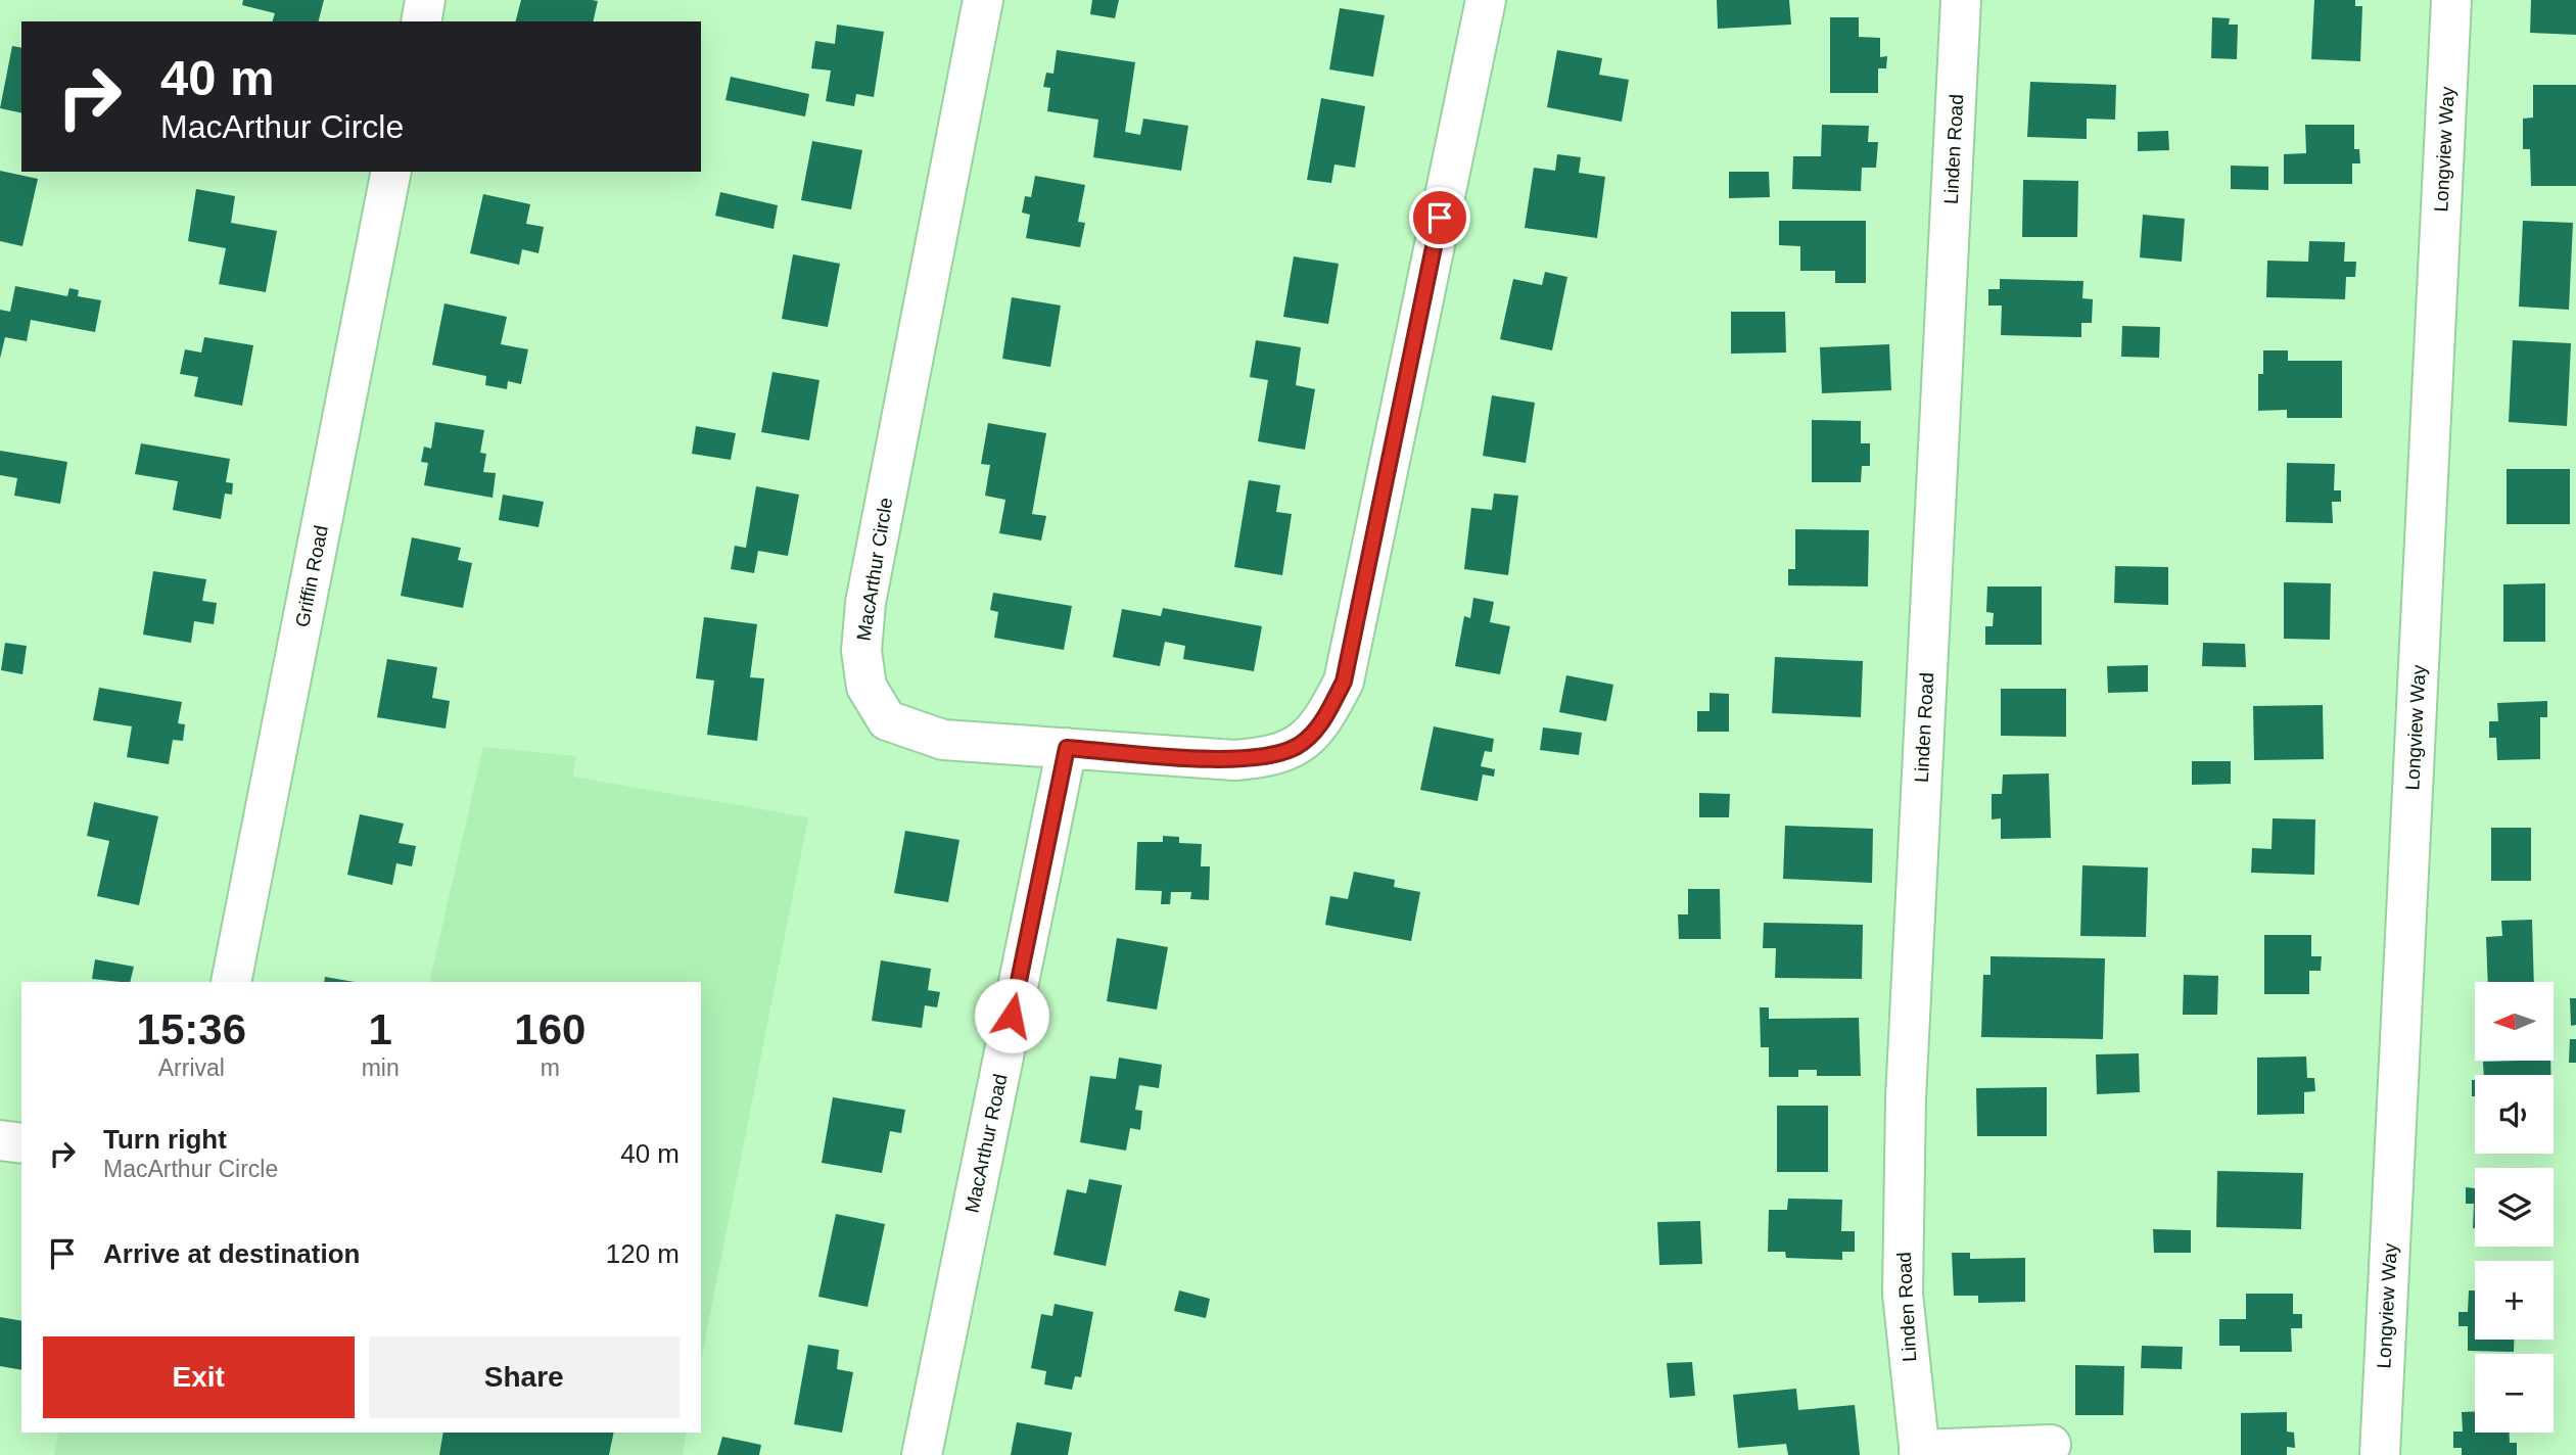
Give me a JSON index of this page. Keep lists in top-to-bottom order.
{
  "streets": {
    "street": [
      "Linden Road",
      "Longview Way",
      "MacArthur Circle",
      "Griffin Road",
      "MacArthur Road"
    ]
  },
  "crossings": [
    ["MacArthur Circle", "MacArthur Road"]
  ],
  "north": "left",
  "page": {
    "turn": ["40 m", "MacArthur Circle"],
    "map_buttons": ["+", "−"],
    "eta": [
      "15:36",
      "Arrival",
      "1",
      "min",
      "160",
      "m"
    ],
    "list": [
      {
        "name": "Turn right",
        "note": "MacArthur Circle",
        "value": "40 m"
      },
      {
        "name": "Arrive at destination",
        "value": "120 m"
      }
    ],
    "buttons": ["Exit", "Share"]
  }
}
